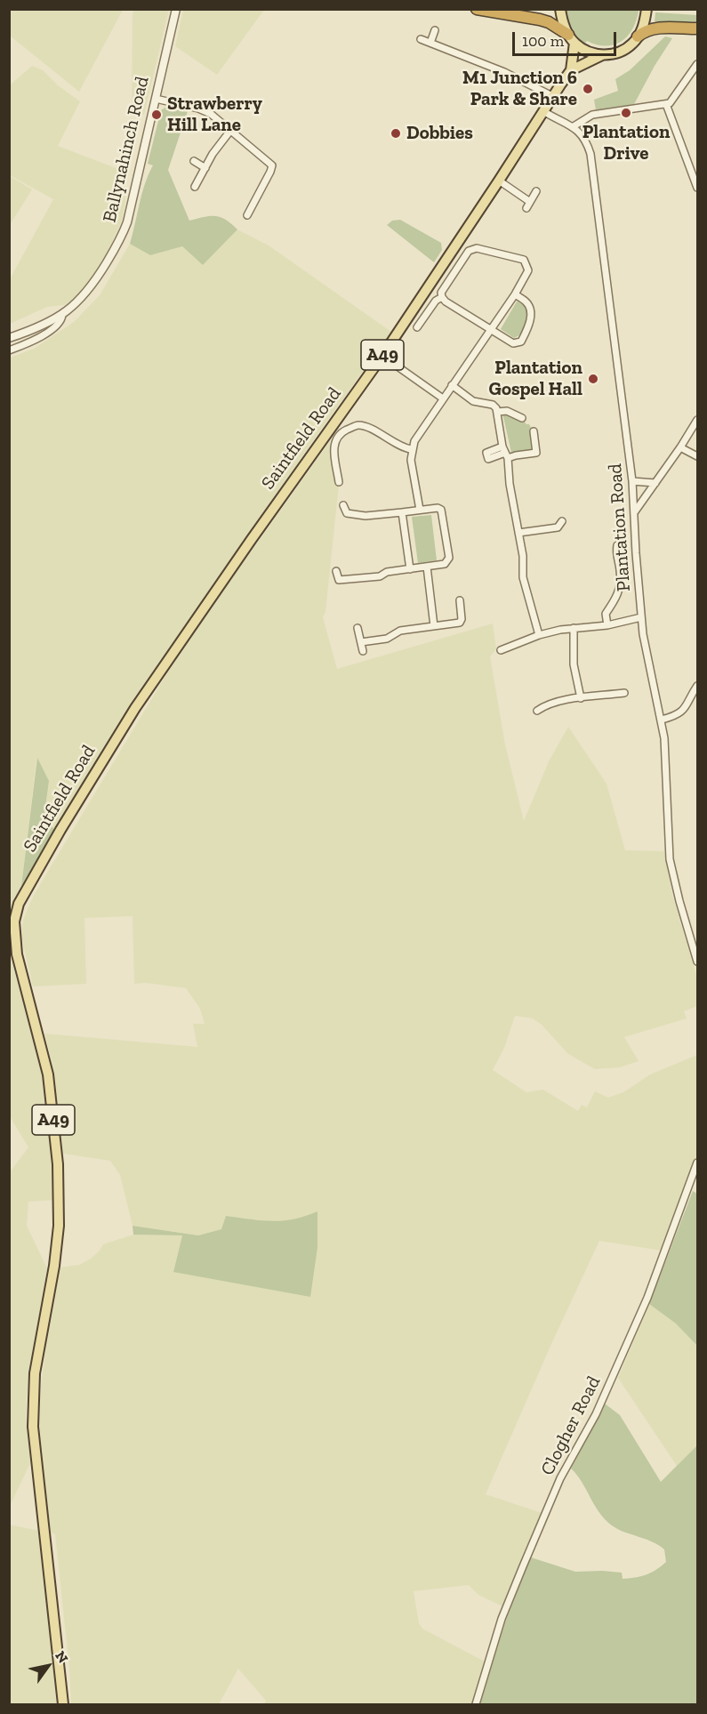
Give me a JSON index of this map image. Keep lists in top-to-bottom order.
{
  "streets": {
    "main road": ["A49", "Saintfield Road"],
    "street": ["Ballynahinch Road", "Plantation Road", "Clogher Road"]
  },
  "crossings": [
    ["A49", "Saintfield Road"],
    ["Saintfield Road", "Plantation Road"]
  ],
  "places": [
    "M1 Junction 6 Park & Share",
    "Plantation Drive",
    "Strawberry Hill Lane",
    "Dobbies",
    "Plantation Gospel Hall"
  ],
  "scale_bar": "100 m",
  "north": "top right"
}
